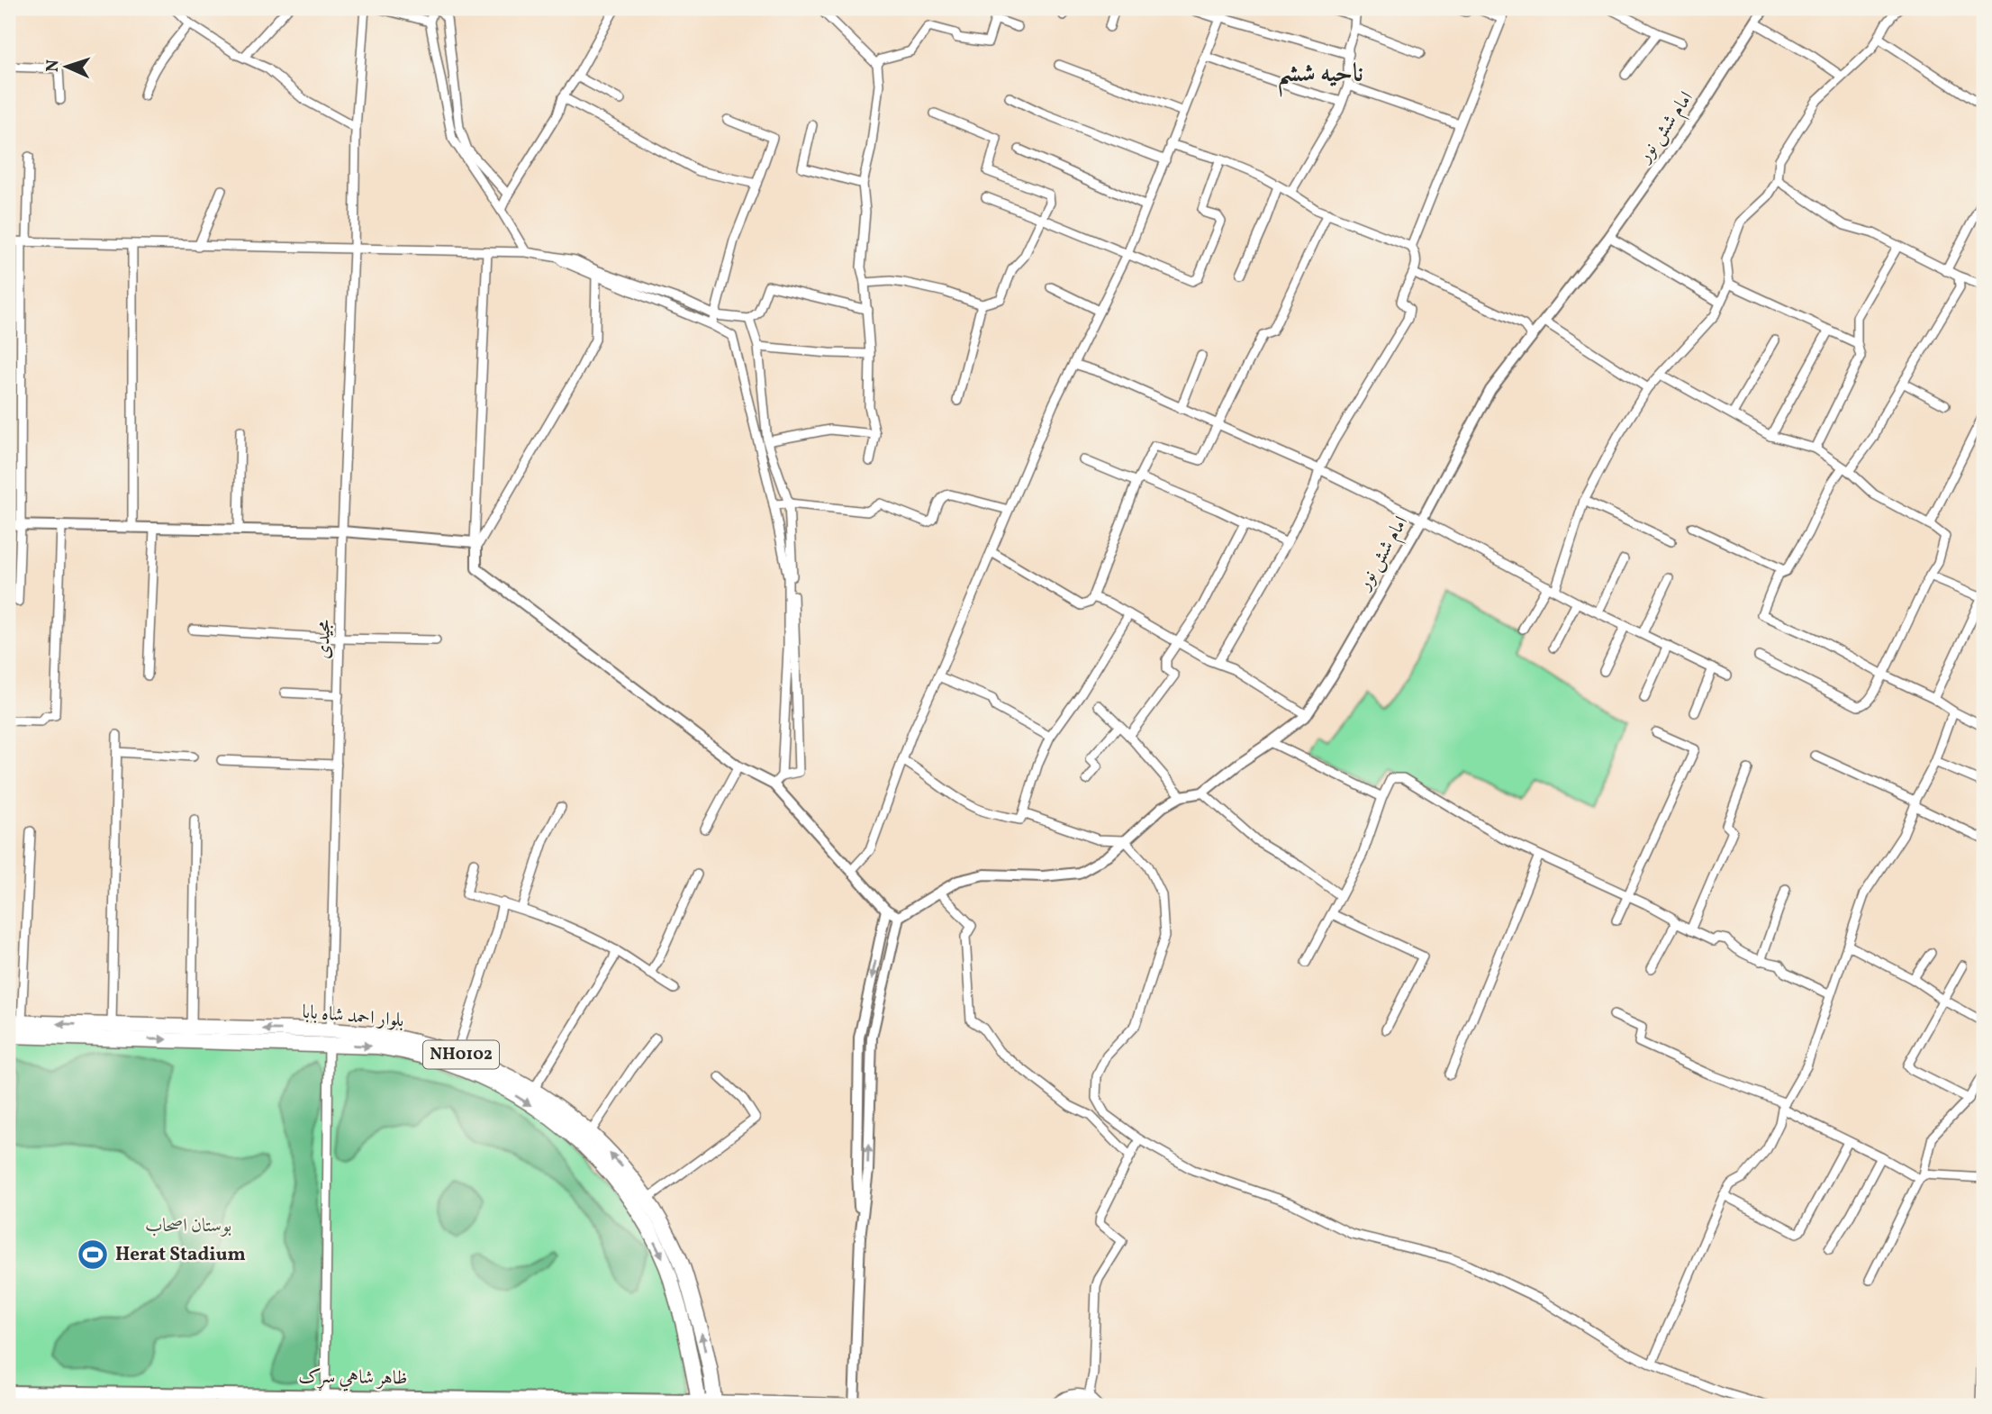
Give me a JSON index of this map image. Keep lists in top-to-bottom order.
{
  "streets": {
    "highway": ["بلوار احمد شاه بابا", "NH0102"],
    "main road": ["ظاهر شاهي سړک"],
    "street": ["امام شش نور", "مجیدی"]
  },
  "crossings": [
    ["مجیدی", "بلوار احمد شاه بابا"],
    ["مجیدی", "ظاهر شاهي سړک"],
    ["بلوار احمد شاه بابا", "ظاهر شاهي سړک"]
  ],
  "districts": ["ناحیه ششم"],
  "parks": ["بوستان اصحاب"],
  "places": {
    "sports": ["Herat Stadium"]
  },
  "north": "left"
}
